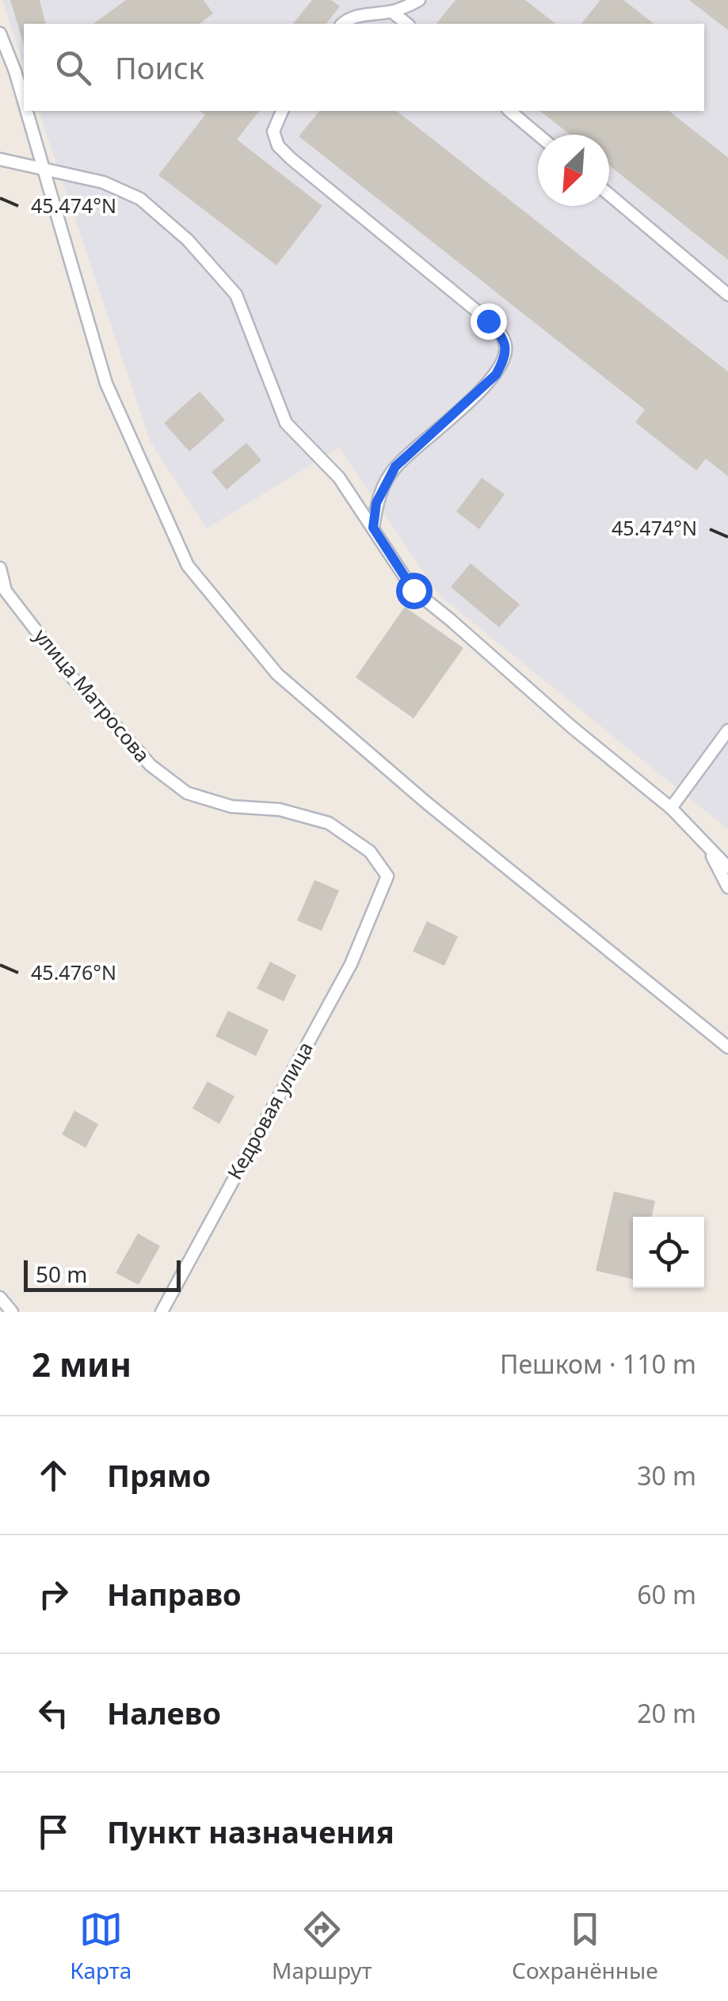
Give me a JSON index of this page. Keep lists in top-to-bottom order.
{
  "streets": {
    "lane": ["улица Матросова", "Кедровая улица"]
  },
  "crossings": [
    ["улица Матросова", "Кедровая улица"]
  ],
  "scale_bar": "50 m",
  "north": "bottom left",
  "page": {
    "search": "Поиск",
    "scale": "50 m",
    "heading": ["2 мин", "Пешком · 110 m"],
    "list": [
      ["Прямо", "30 m"],
      ["Направо", "60 m"],
      ["Налево", "20 m"],
      "Пункт назначения"
    ],
    "nav": ["Карта", "Маршрут", "Сохранённые"]
  },
  "coordinates": ["45.474°N", "45.476°N"]
}
